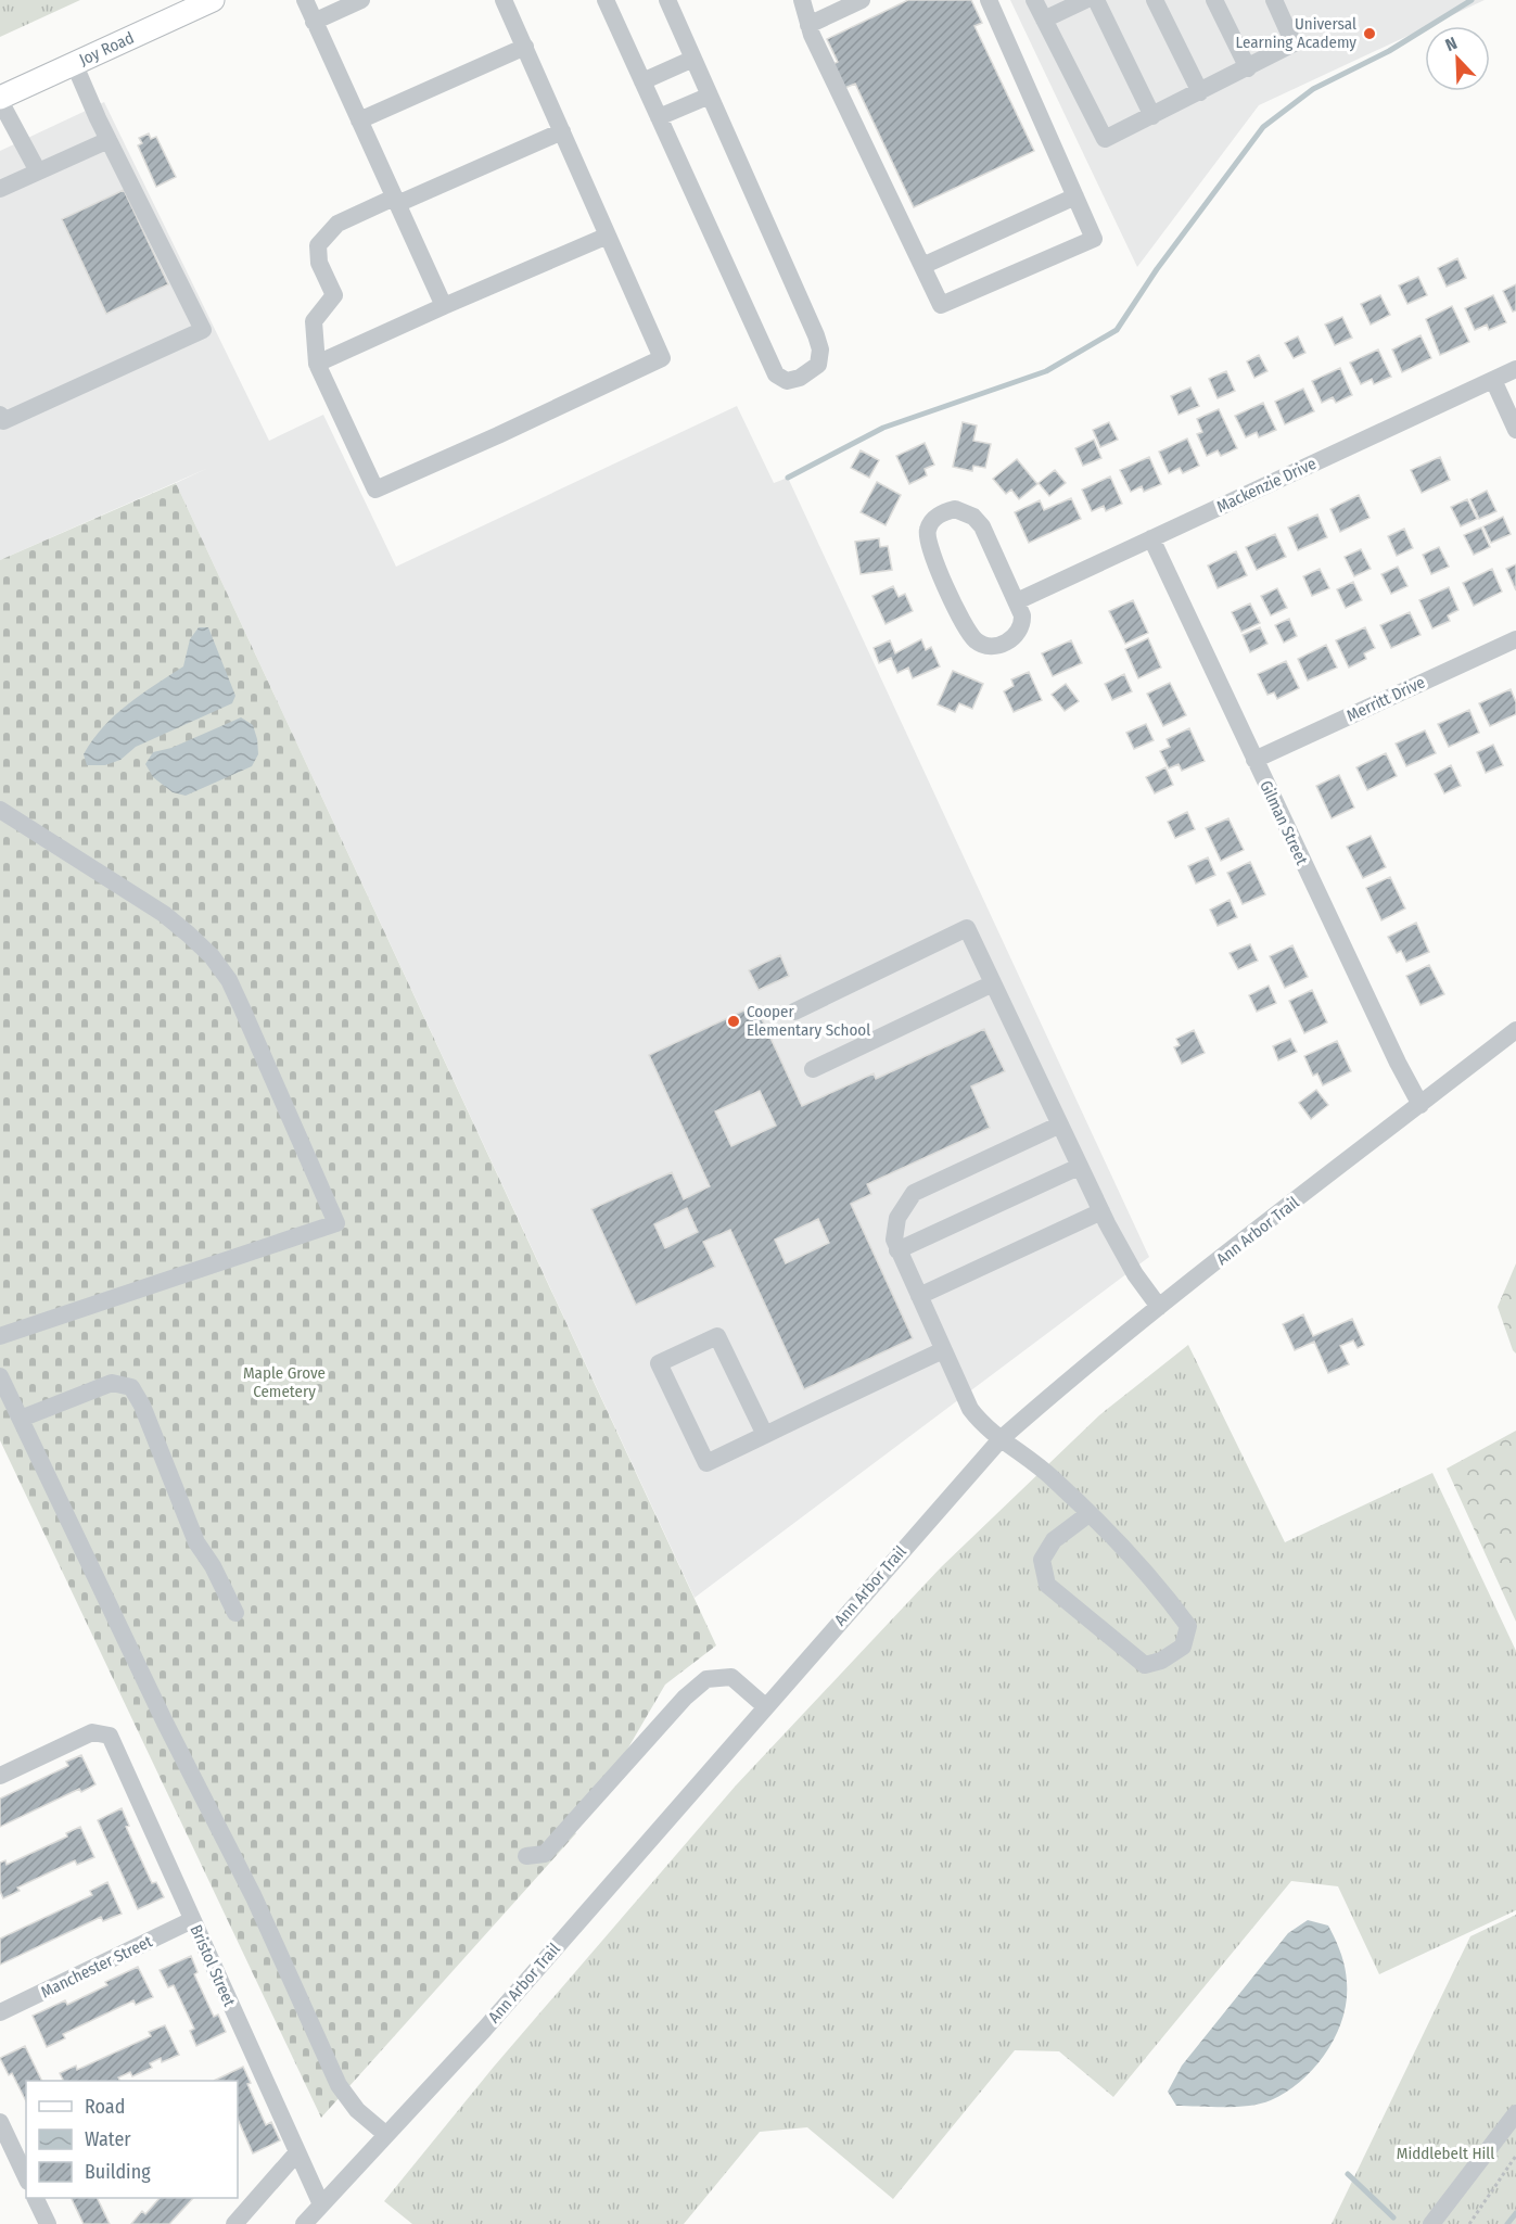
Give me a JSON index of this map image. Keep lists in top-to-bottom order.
{
  "streets": {
    "main road": ["Joy Road"],
    "street": [
      "Mackenzie Drive",
      "Merritt Drive",
      "Gilman Street",
      "Ann Arbor Trail",
      "Bristol Street",
      "Manchester Street"
    ]
  },
  "crossings": [
    ["Mackenzie Drive", "Gilman Street"],
    ["Merritt Drive", "Gilman Street"],
    ["Gilman Street", "Ann Arbor Trail"],
    ["Ann Arbor Trail", "Bristol Street"],
    ["Bristol Street", "Manchester Street"]
  ],
  "parks": ["Maple Grove Cemetery", "Middlebelt Hill"],
  "places": ["Universal Learning Academy", "Cooper Elementary School"],
  "legend": ["Road", "Water", "Building"],
  "north": "top left"
}
